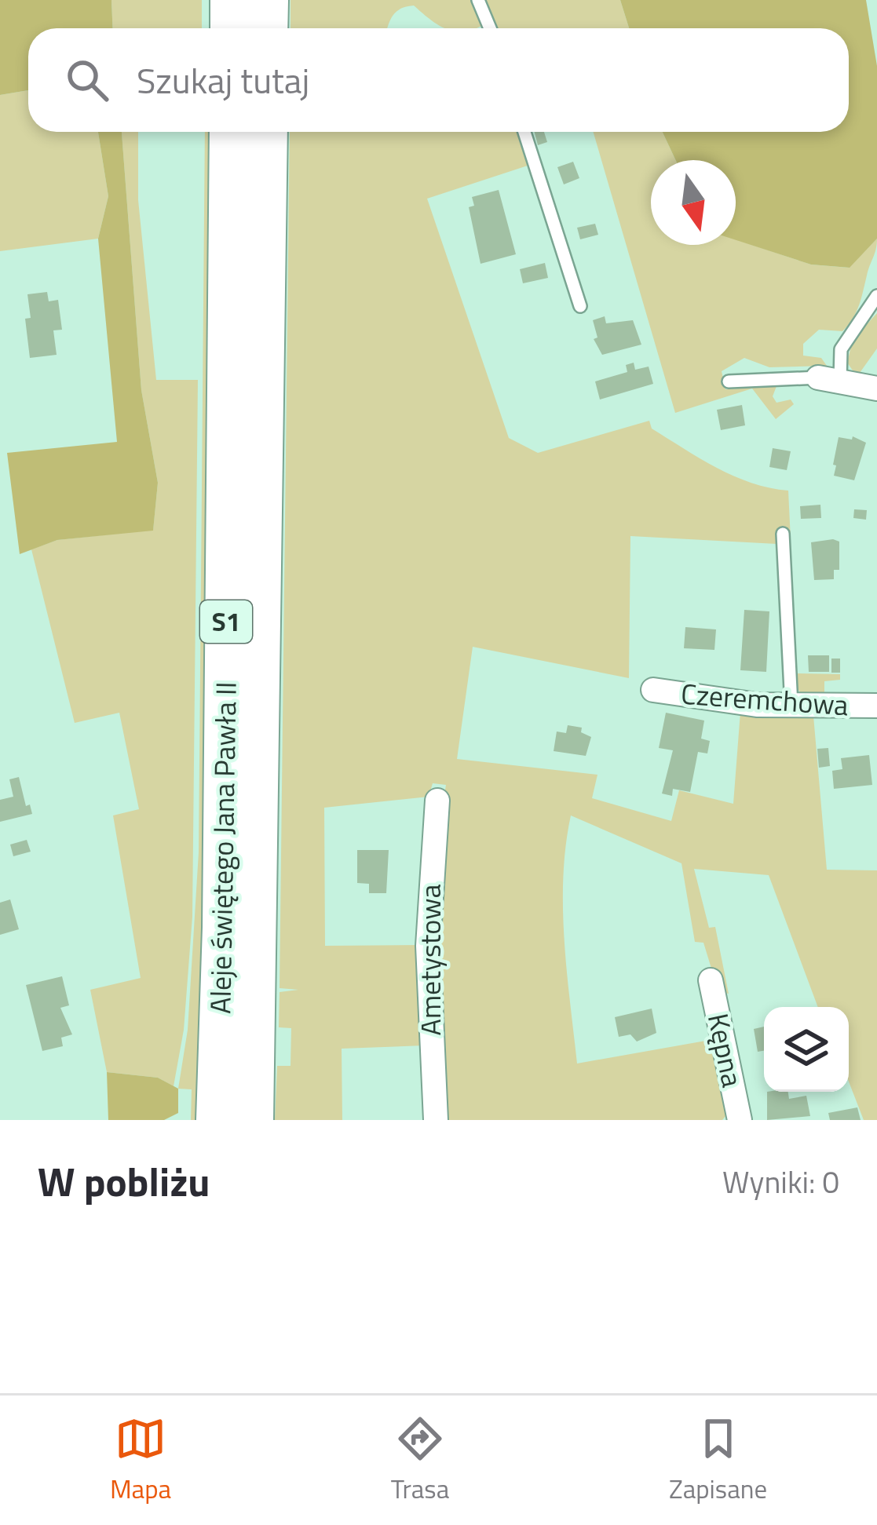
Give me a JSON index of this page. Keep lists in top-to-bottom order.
{
  "streets": {
    "highway": ["S1", "Aleje świętego Jana Pawła II"],
    "street": ["Czeremchowa", "Ametystowa", "Kępna"]
  },
  "north": "bottom",
  "page": {
    "search": "Szukaj tutaj",
    "heading": ["W pobliżu", "Wyniki: 0"],
    "nav": ["Mapa", "Trasa", "Zapisane"]
  }
}
